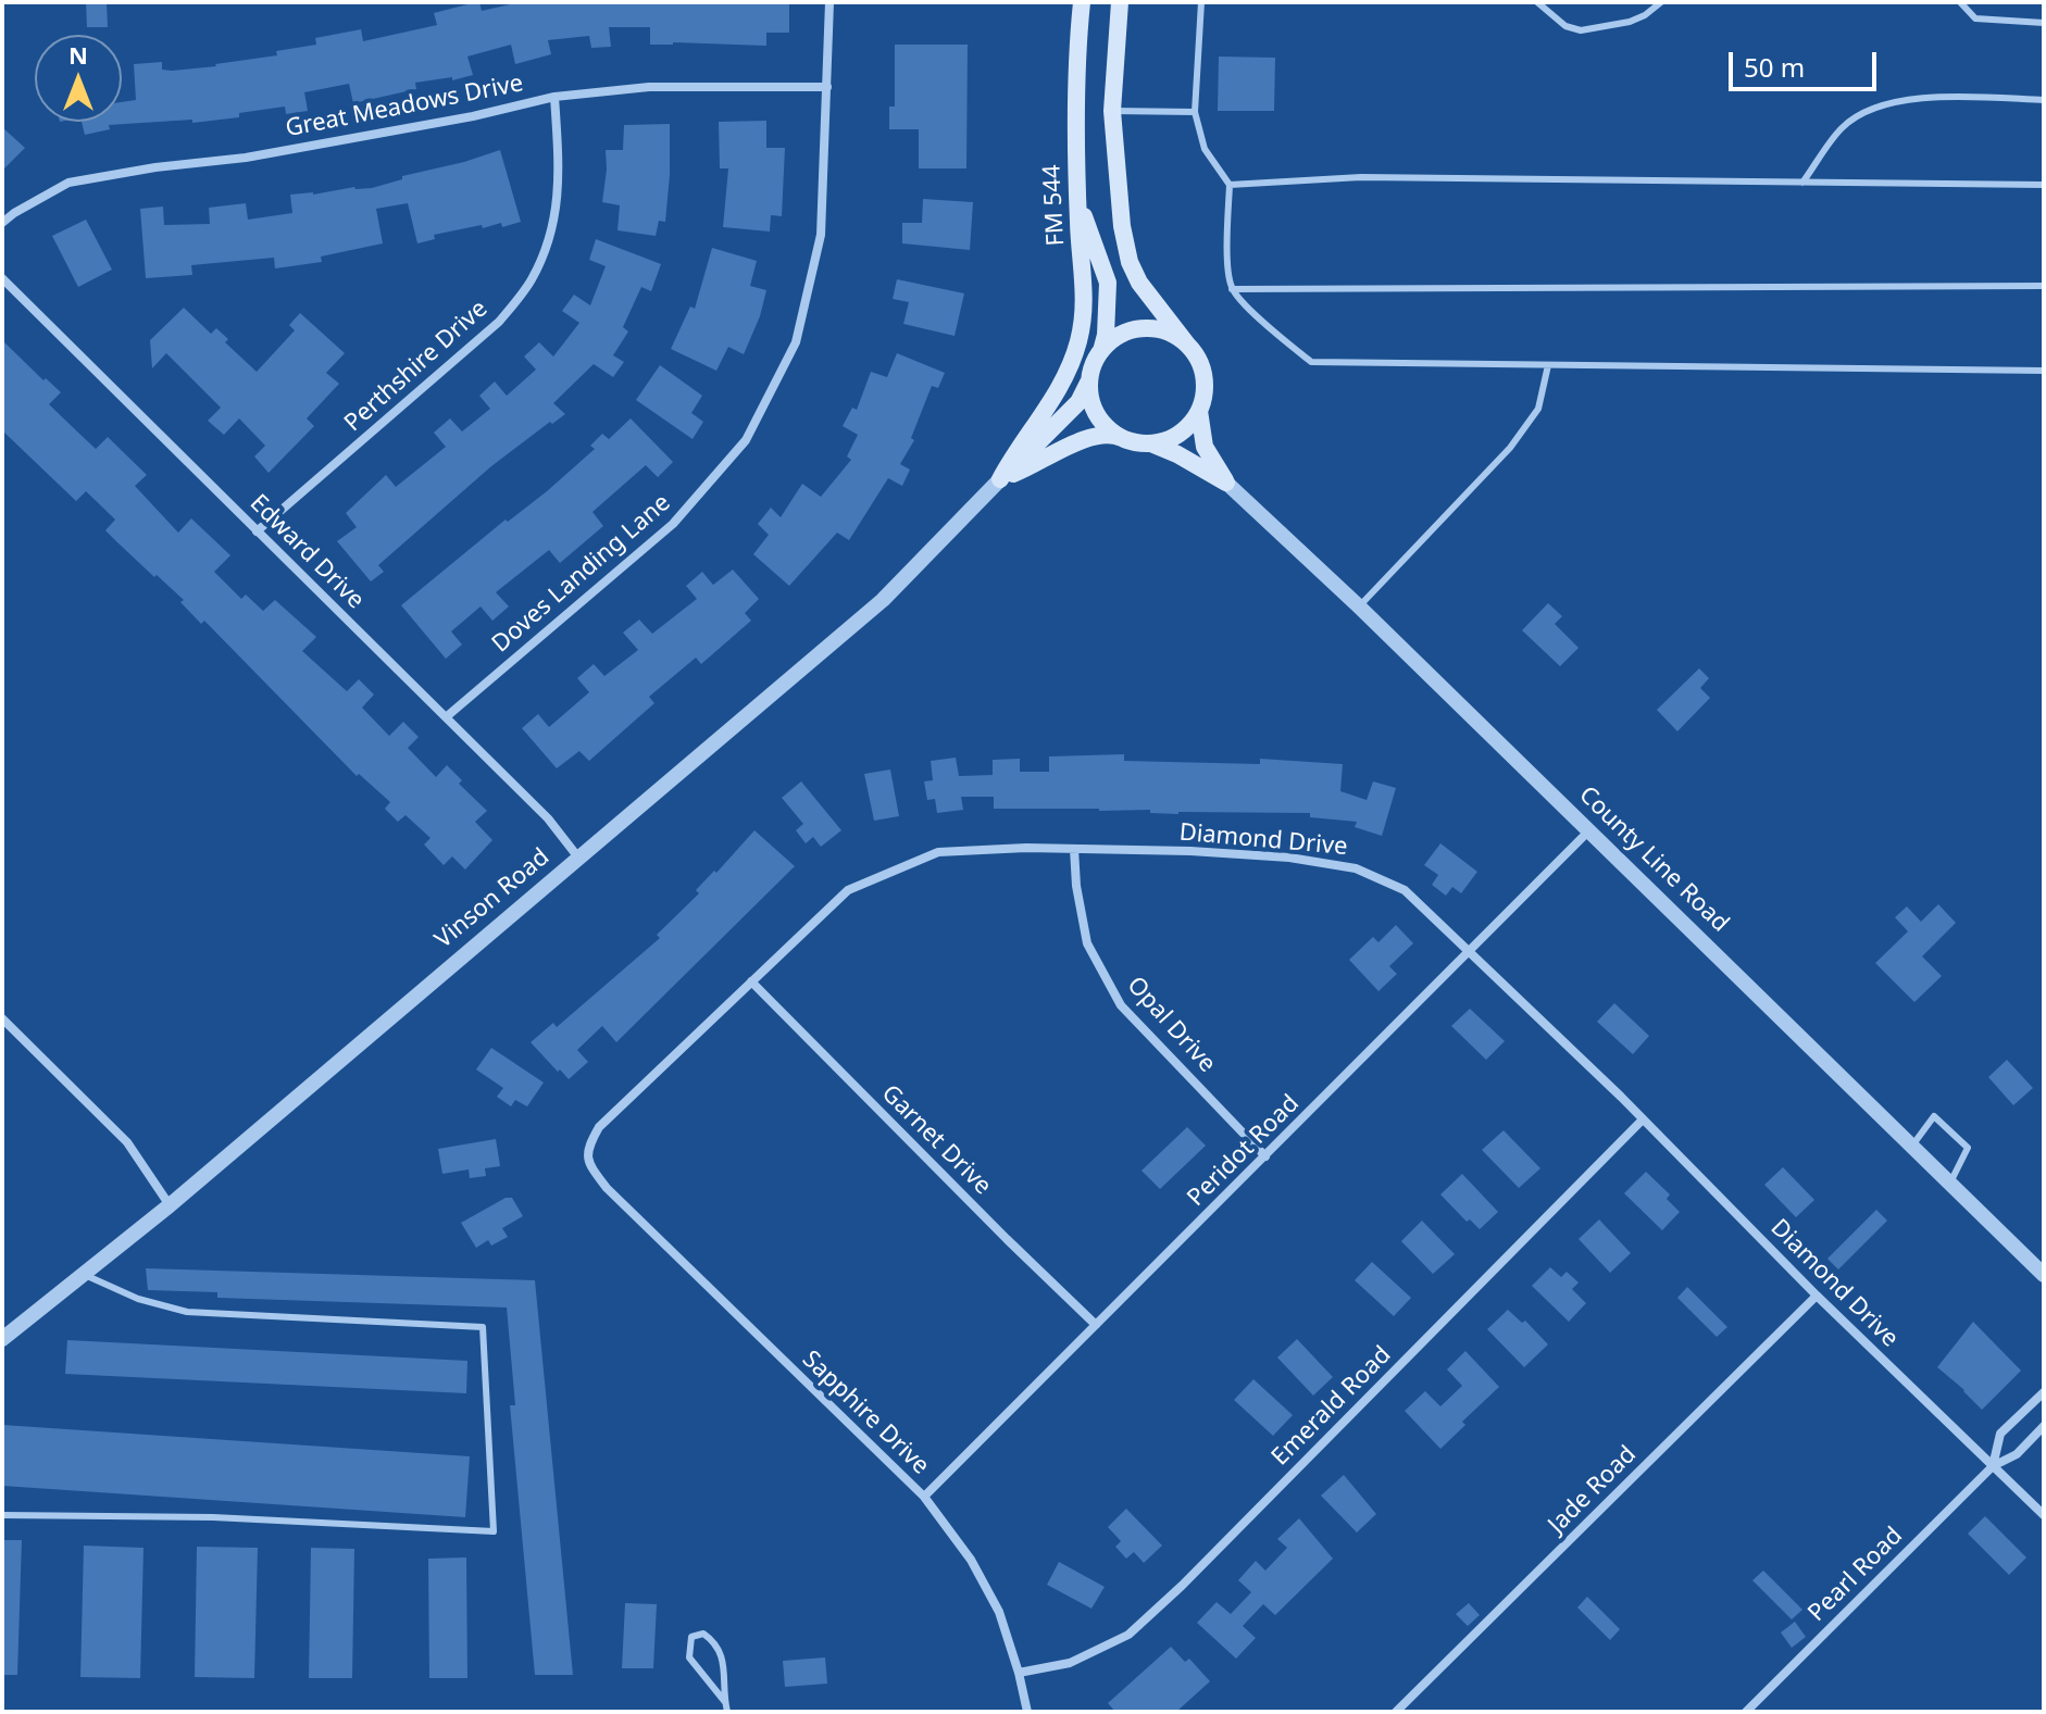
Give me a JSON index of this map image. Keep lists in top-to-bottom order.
{
  "streets": {
    "main road": ["FM 544"],
    "street": [
      "Great Meadows Drive",
      "Perthshire Drive",
      "Edward Drive",
      "Doves Landing Lane",
      "Diamond Drive",
      "County Line Road",
      "Vinson Road",
      "Opal Drive",
      "Garnet Drive",
      "Peridot Road",
      "Emerald Road",
      "Sapphire Drive",
      "Jade Road",
      "Pearl Road"
    ]
  },
  "crossings": [
    ["Great Meadows Drive", "Perthshire Drive"],
    ["Great Meadows Drive", "Doves Landing Lane"],
    ["FM 544", "Vinson Road"],
    ["Perthshire Drive", "Edward Drive"],
    ["Edward Drive", "Doves Landing Lane"],
    ["Edward Drive", "Vinson Road"],
    ["Diamond Drive", "Opal Drive"],
    ["Diamond Drive", "Garnet Drive"],
    ["Diamond Drive", "Peridot Road"],
    ["Diamond Drive", "Emerald Road"],
    ["Diamond Drive", "Sapphire Drive"],
    ["Diamond Drive", "Jade Road"],
    ["Diamond Drive", "Pearl Road"],
    ["County Line Road", "Peridot Road"],
    ["Opal Drive", "Peridot Road"],
    ["Garnet Drive", "Peridot Road"],
    ["Peridot Road", "Sapphire Drive"],
    ["Emerald Road", "Sapphire Drive"]
  ],
  "scale_bar": "50 m",
  "north": "top"
}
